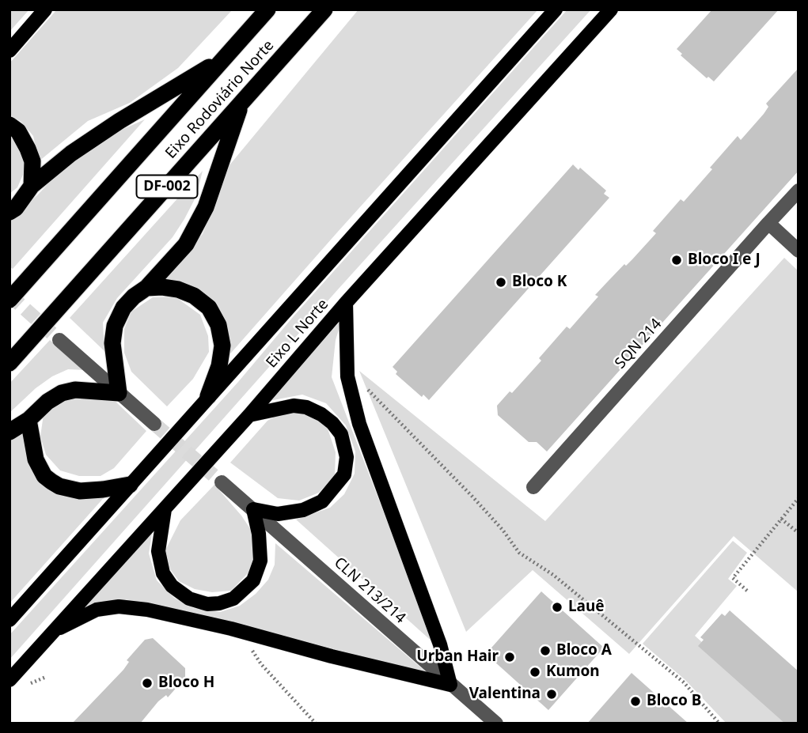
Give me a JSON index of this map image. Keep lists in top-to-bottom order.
{
  "streets": {
    "highway": ["Eixo Rodoviário Norte", "DF-002"],
    "main road": ["Eixo L Norte"],
    "street": ["SQN 214", "CLN 213/214"]
  },
  "places": [
    "Bloco I e J",
    "Bloco K",
    "Lauê",
    "Bloco A",
    "Urban Hair",
    "Kumon",
    "Bloco H",
    "Valentina",
    "Bloco B"
  ]
}
